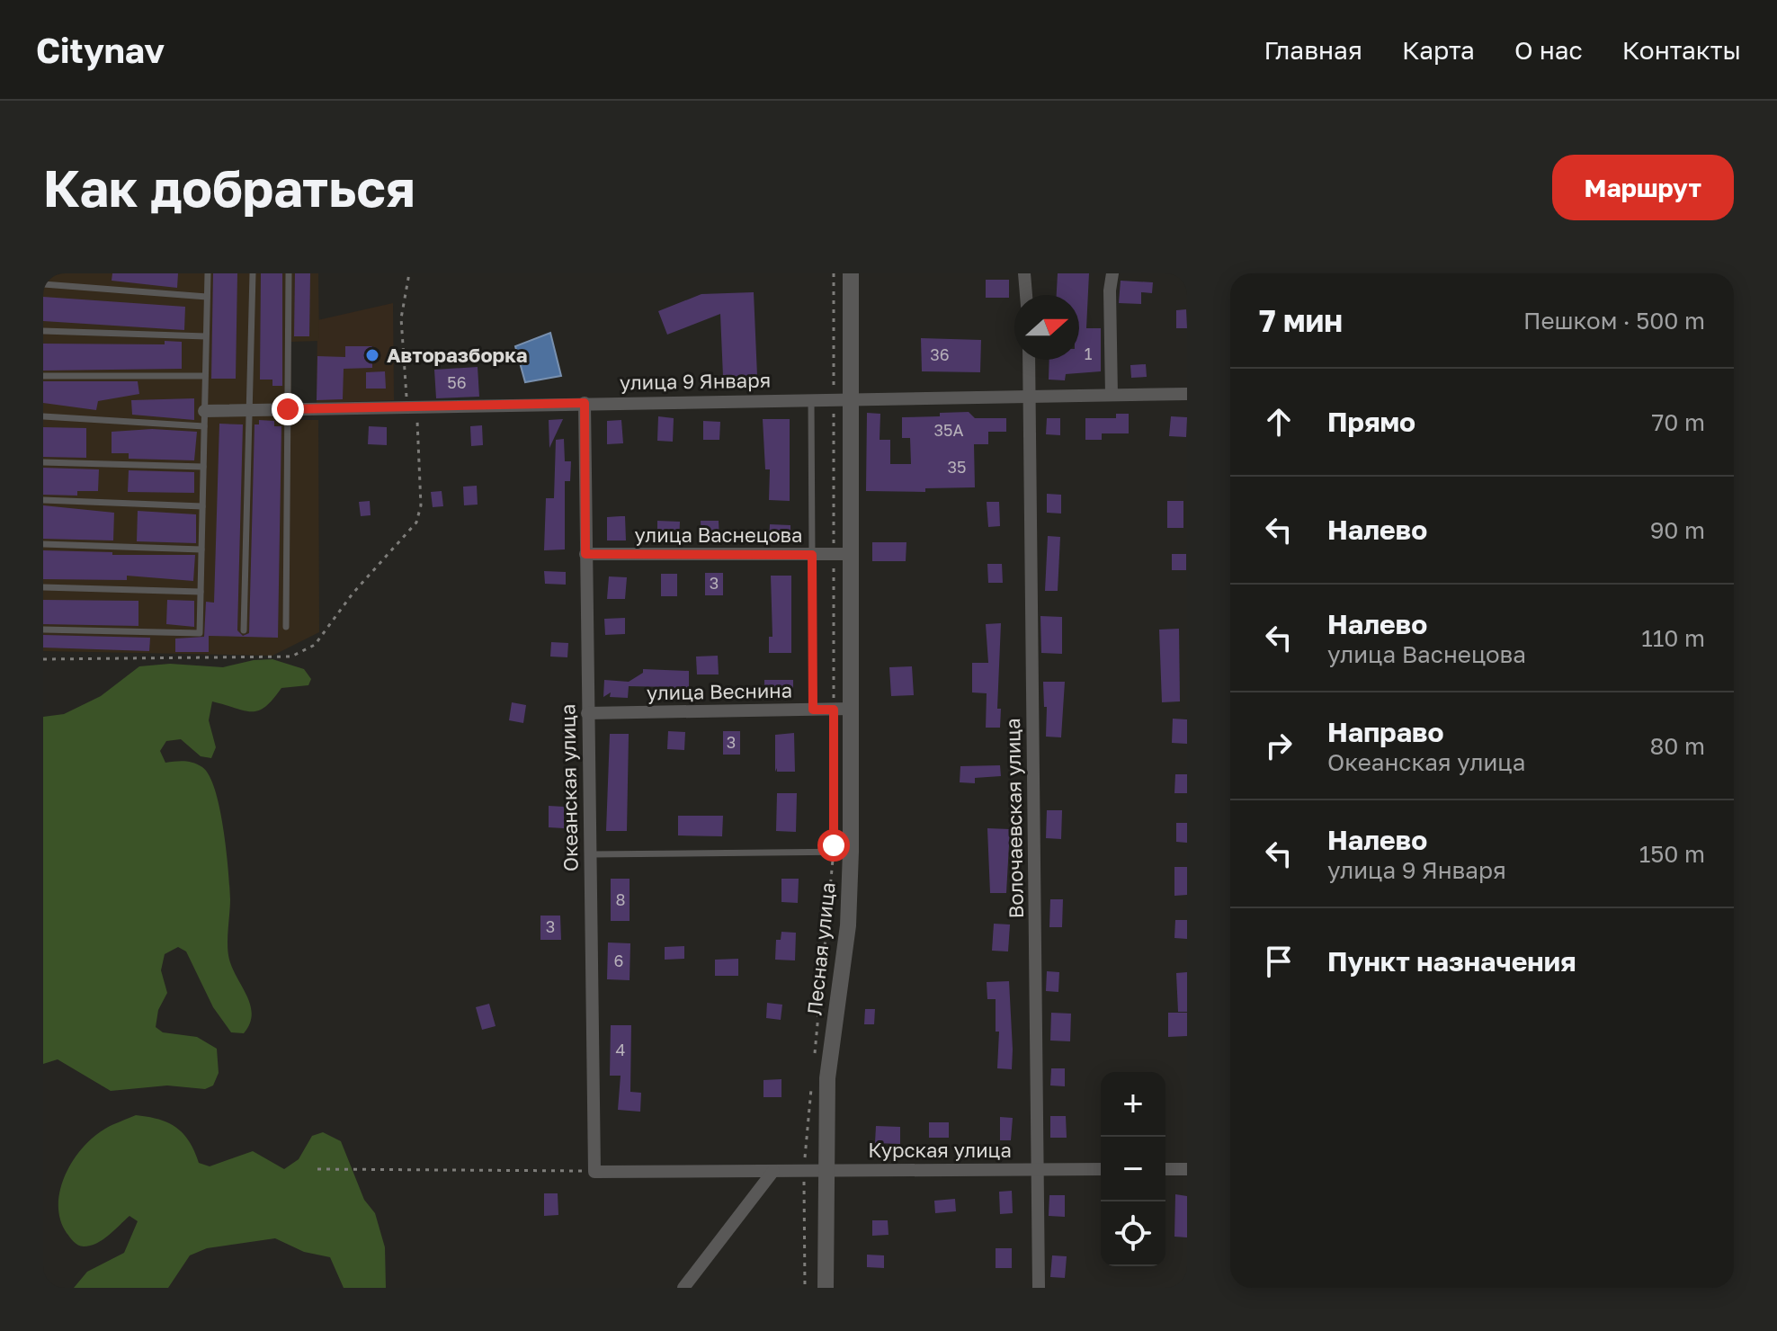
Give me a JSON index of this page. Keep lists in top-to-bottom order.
{
  "streets": {
    "street": [
      "улица 9 Января",
      "улица Васнецова",
      "улица Веснина",
      "Океанская улица",
      "Волочаевская улица",
      "Лесная улица",
      "Курская улица"
    ]
  },
  "crossings": [
    ["улица 9 Января", "Океанская улица"],
    ["улица 9 Января", "Волочаевская улица"],
    ["улица 9 Января", "Лесная улица"],
    ["улица Васнецова", "Океанская улица"],
    ["улица Васнецова", "Лесная улица"],
    ["улица Веснина", "Океанская улица"],
    ["улица Веснина", "Лесная улица"],
    ["Океанская улица", "Курская улица"],
    ["Волочаевская улица", "Курская улица"],
    ["Лесная улица", "Курская улица"]
  ],
  "places": ["Авторазборка"],
  "house_numbers": [
    "1",
    "36",
    "56",
    "35А",
    "35",
    "3",
    "3",
    "8",
    "3",
    "6",
    "4"
  ],
  "north": "right",
  "page": {
    "header": "Citynav",
    "nav": [
      "Главная",
      "Карта",
      "О нас",
      "Контакты"
    ],
    "buttons": "Маршрут",
    "title": "Как добраться",
    "heading": ["7 мин", "Пешком · 500 m"],
    "list": [
      ["Прямо", "70 m"],
      ["Налево", "90 m"],
      ["Налево", "улица Васнецова", "110 m"],
      ["Направо", "Океанская улица", "80 m"],
      ["Налево", "улица 9 Января", "150 m"],
      "Пункт назначения"
    ],
    "map_buttons": ["+", "−"]
  }
}
